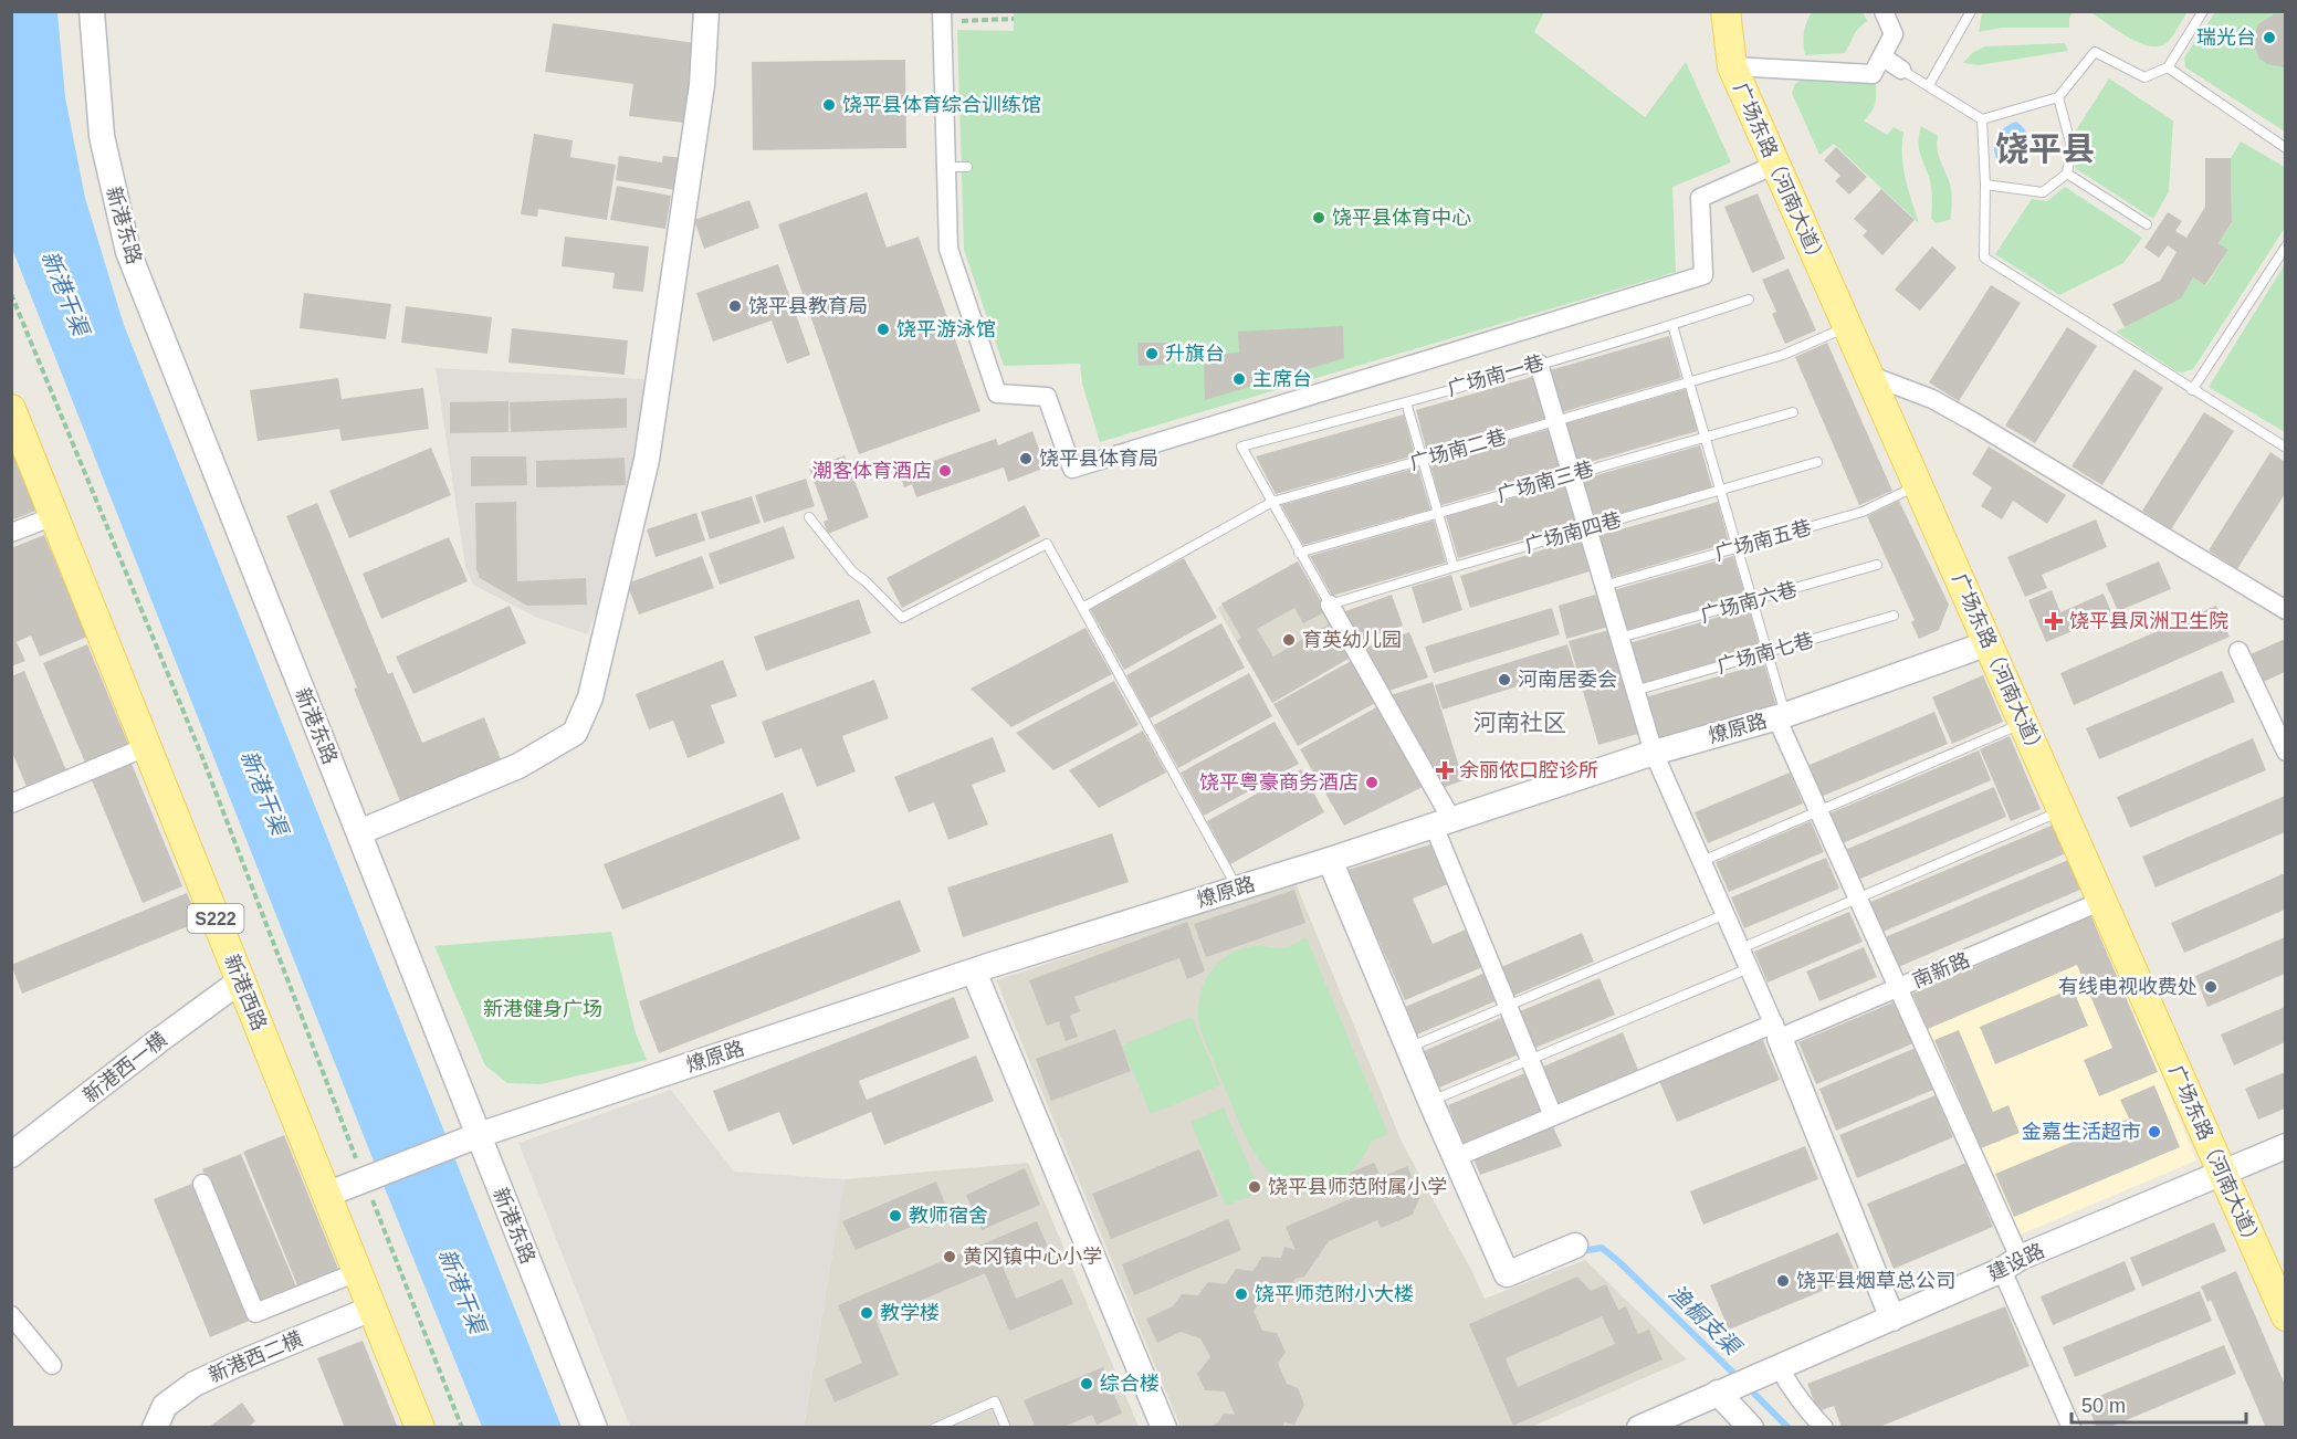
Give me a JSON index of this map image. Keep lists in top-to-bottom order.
{
  "streets": {
    "main road": [
      "广场东路（河南大道）",
      "新港东路",
      "燎原路",
      "S222",
      "新港西路",
      "新港西一横",
      "建设路",
      "新港西二横"
    ],
    "street": ["南新路"],
    "lane": [
      "广场南一巷",
      "广场南二巷",
      "广场南三巷",
      "广场南四巷",
      "广场南五巷",
      "广场南六巷",
      "广场南七巷"
    ]
  },
  "crossings": [
    ["广场东路（河南大道）", "广场南二巷"],
    ["广场东路（河南大道）", "广场南五巷"],
    ["广场东路（河南大道）", "燎原路"],
    ["广场东路（河南大道）", "南新路"],
    ["广场东路（河南大道）", "建设路"],
    ["新港东路", "燎原路"],
    ["广场南一巷", "广场南二巷"],
    ["燎原路", "新港西路"],
    ["新港西路", "新港西一横"],
    ["新港西路", "新港西二横"]
  ],
  "districts": ["饶平县", "河南社区"],
  "water": ["新港干渠", "渔橱支渠"],
  "parks": ["新港健身广场"],
  "places": {
    "other": [
      "瑞光台",
      "饶平县体育综合训练馆",
      "饶平县体育中心",
      "饶平县教育局",
      "饶平游泳馆",
      "升旗台",
      "主席台",
      "饶平县体育局",
      "潮客体育酒店",
      "育英幼儿园",
      "河南居委会",
      "饶平粤豪商务酒店",
      "有线电视收费处",
      "金嘉生活超市",
      "饶平县师范附属小学",
      "教师宿舍",
      "黄冈镇中心小学",
      "饶平县烟草总公司",
      "饶平师范附小大楼",
      "教学楼",
      "综合楼"
    ],
    "health": ["饶平县凤洲卫生院", "余丽侬口腔诊所"]
  },
  "scale_bar": "50 m"
}
